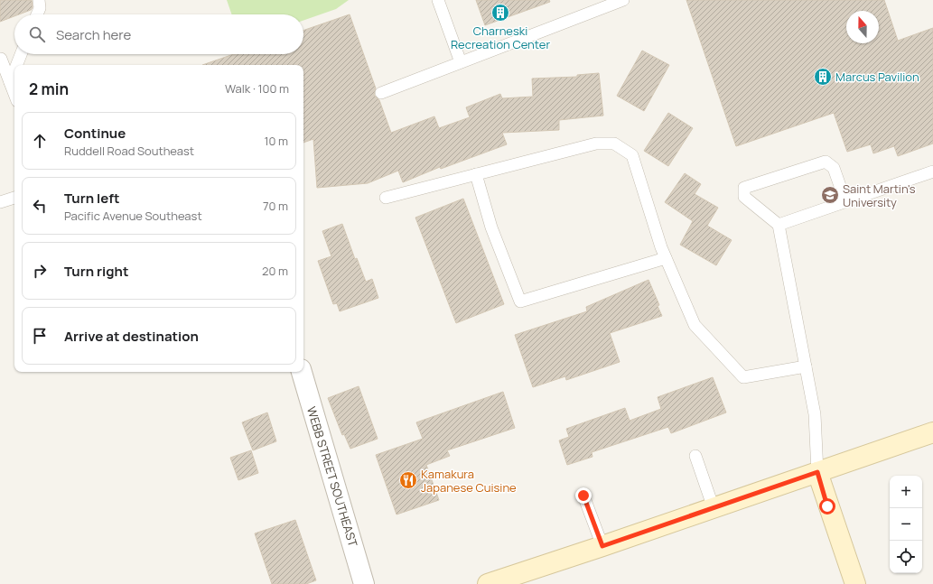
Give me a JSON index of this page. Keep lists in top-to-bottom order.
{
  "streets": {
    "street": ["WEBB STREET SOUTHEAST"]
  },
  "places": {
    "building": ["Charneski Recreation Center", "Marcus Pavilion"],
    "school or university": ["Saint Martin's University"],
    "restaurant": ["Kamakura Japanese Cuisine"]
  },
  "north": "top",
  "page": {
    "search": "Search here",
    "heading": ["2 min", "Walk · 100 m"],
    "list": [
      ["Continue", "Ruddell Road Southeast", "10 m"],
      ["Turn left", "Pacific Avenue Southeast", "70 m"],
      ["Turn right", "20 m"],
      "Arrive at destination"
    ],
    "map_buttons": ["+", "−"]
  }
}
